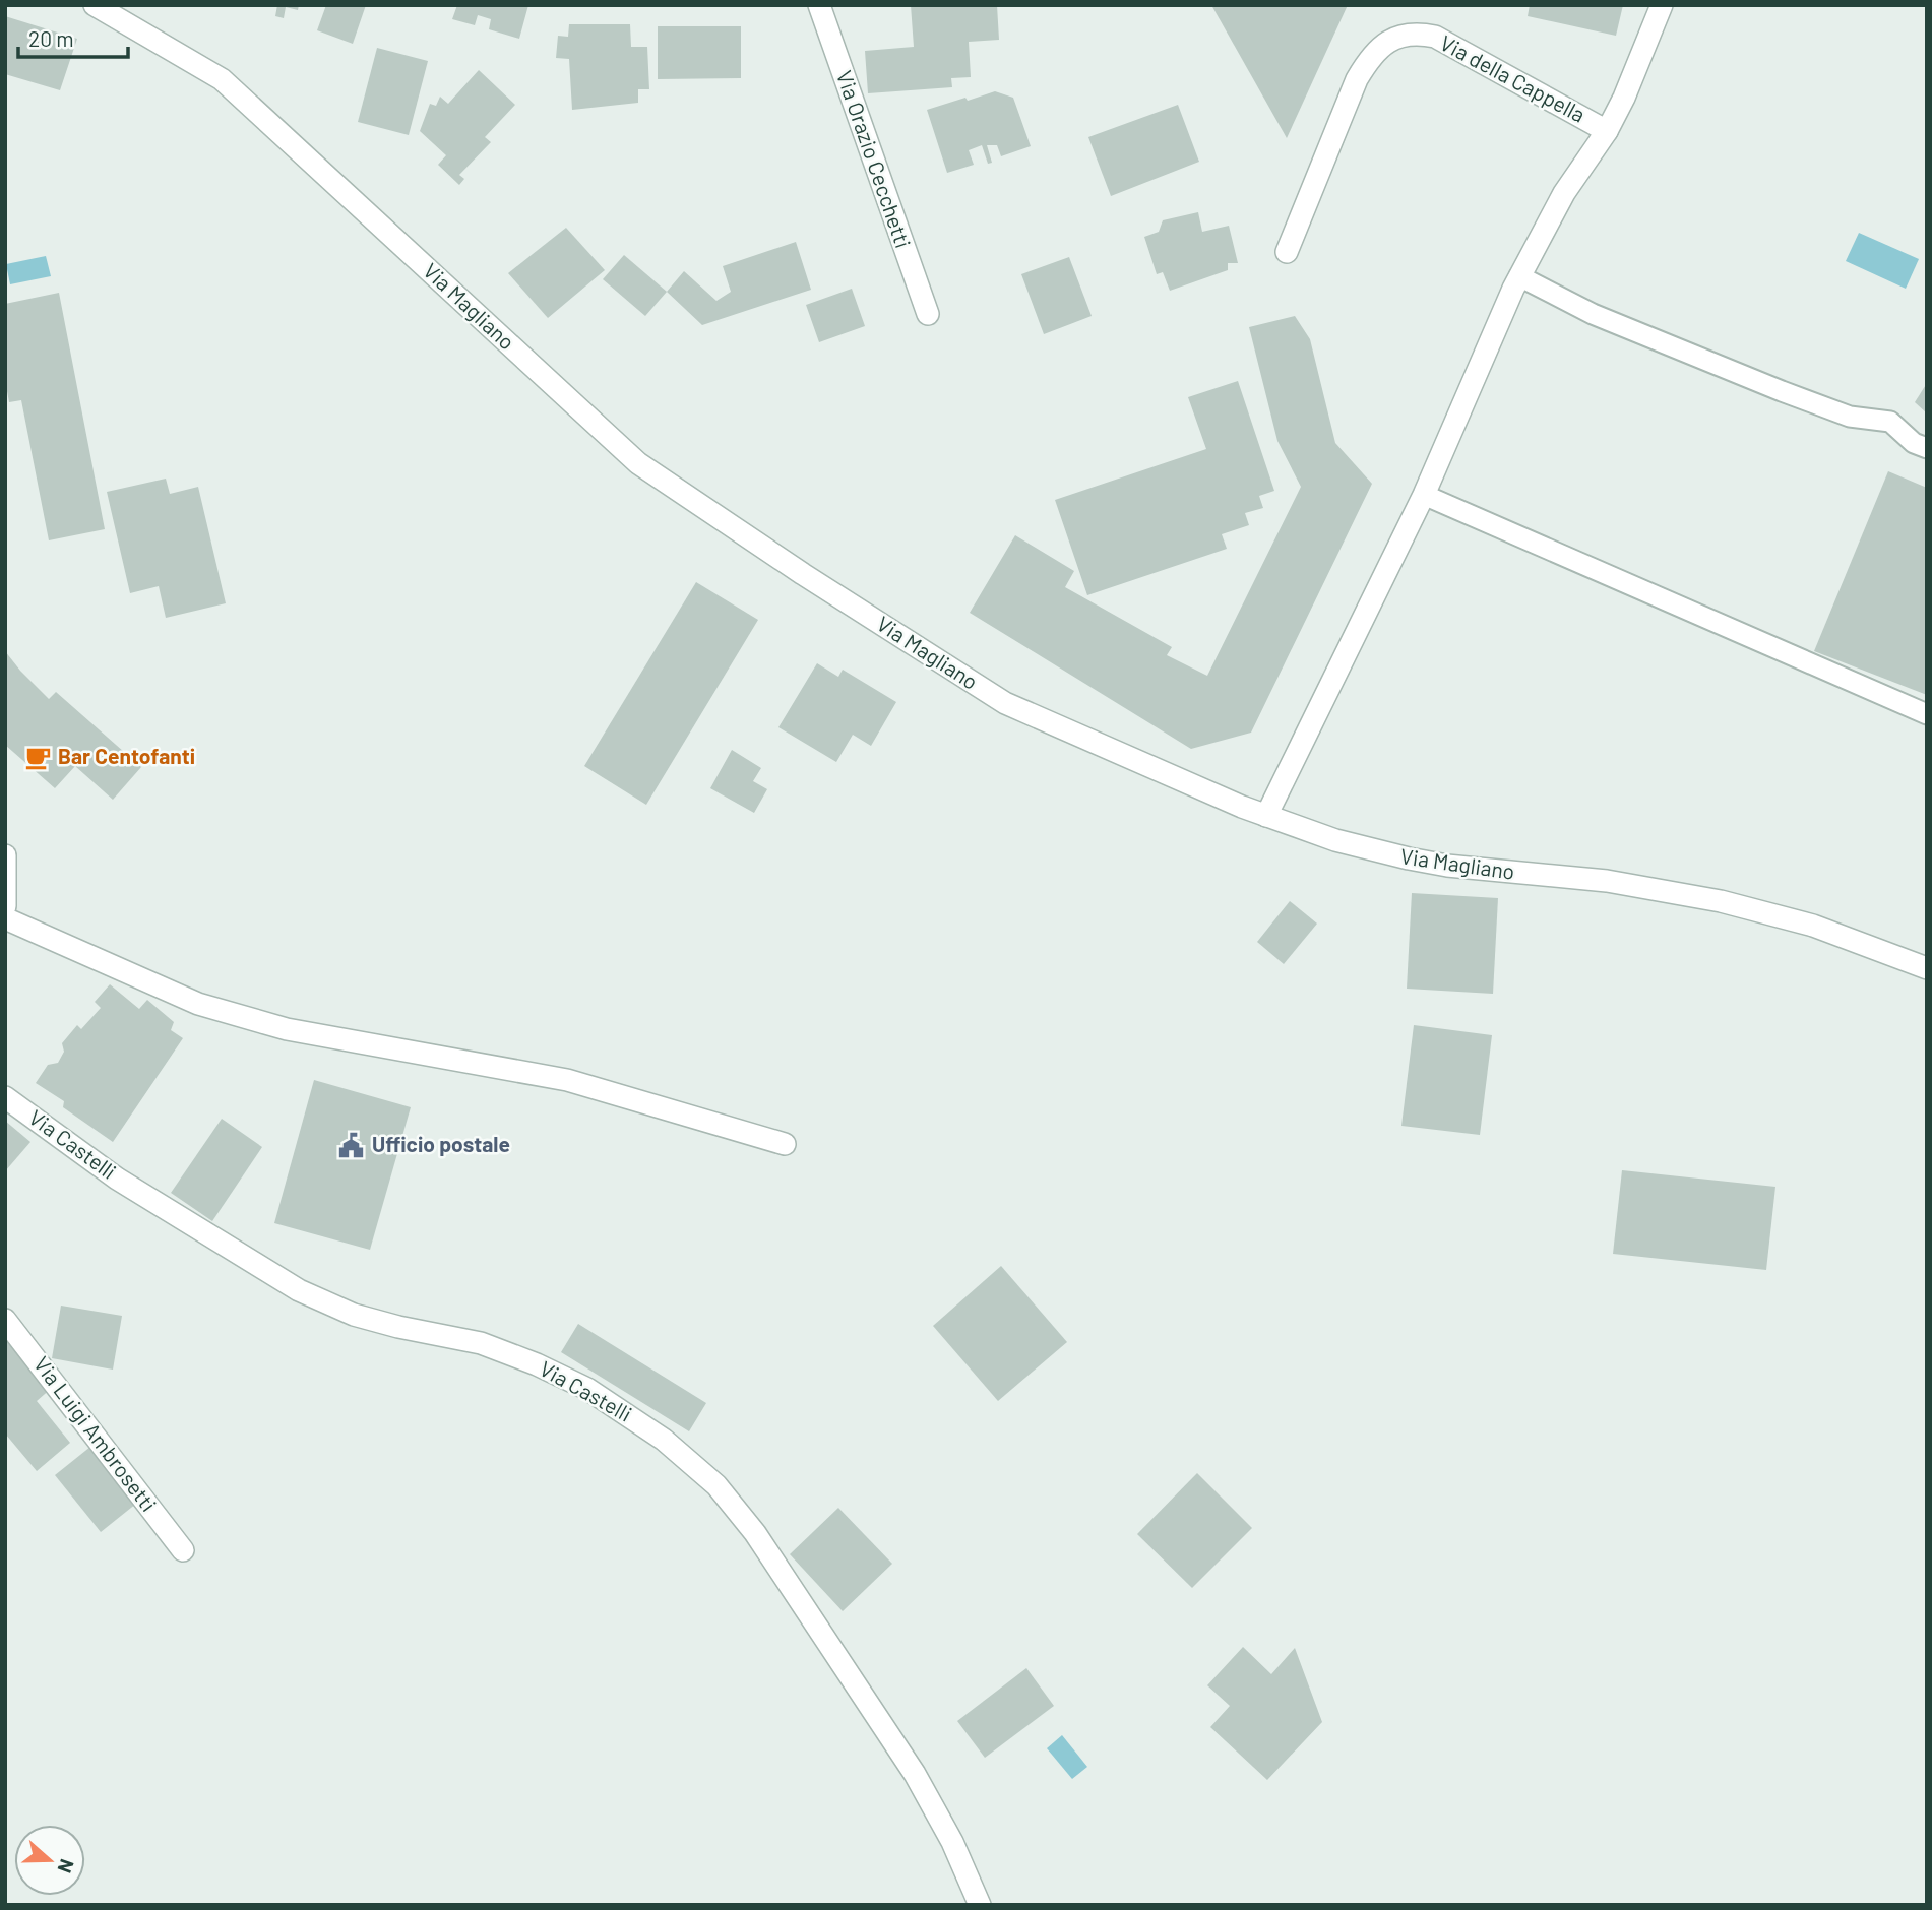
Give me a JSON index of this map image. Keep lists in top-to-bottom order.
{
  "streets": {
    "street": [
      "Via della Cappella",
      "Via Orazio Cecchetti",
      "Via Magliano",
      "Via Castelli",
      "Via Luigi Ambrosetti"
    ]
  },
  "places": {
    "cafe": ["Bar Centofanti"],
    "public building": ["Ufficio postale"]
  },
  "scale_bar": "20 m",
  "north": "right"
}
